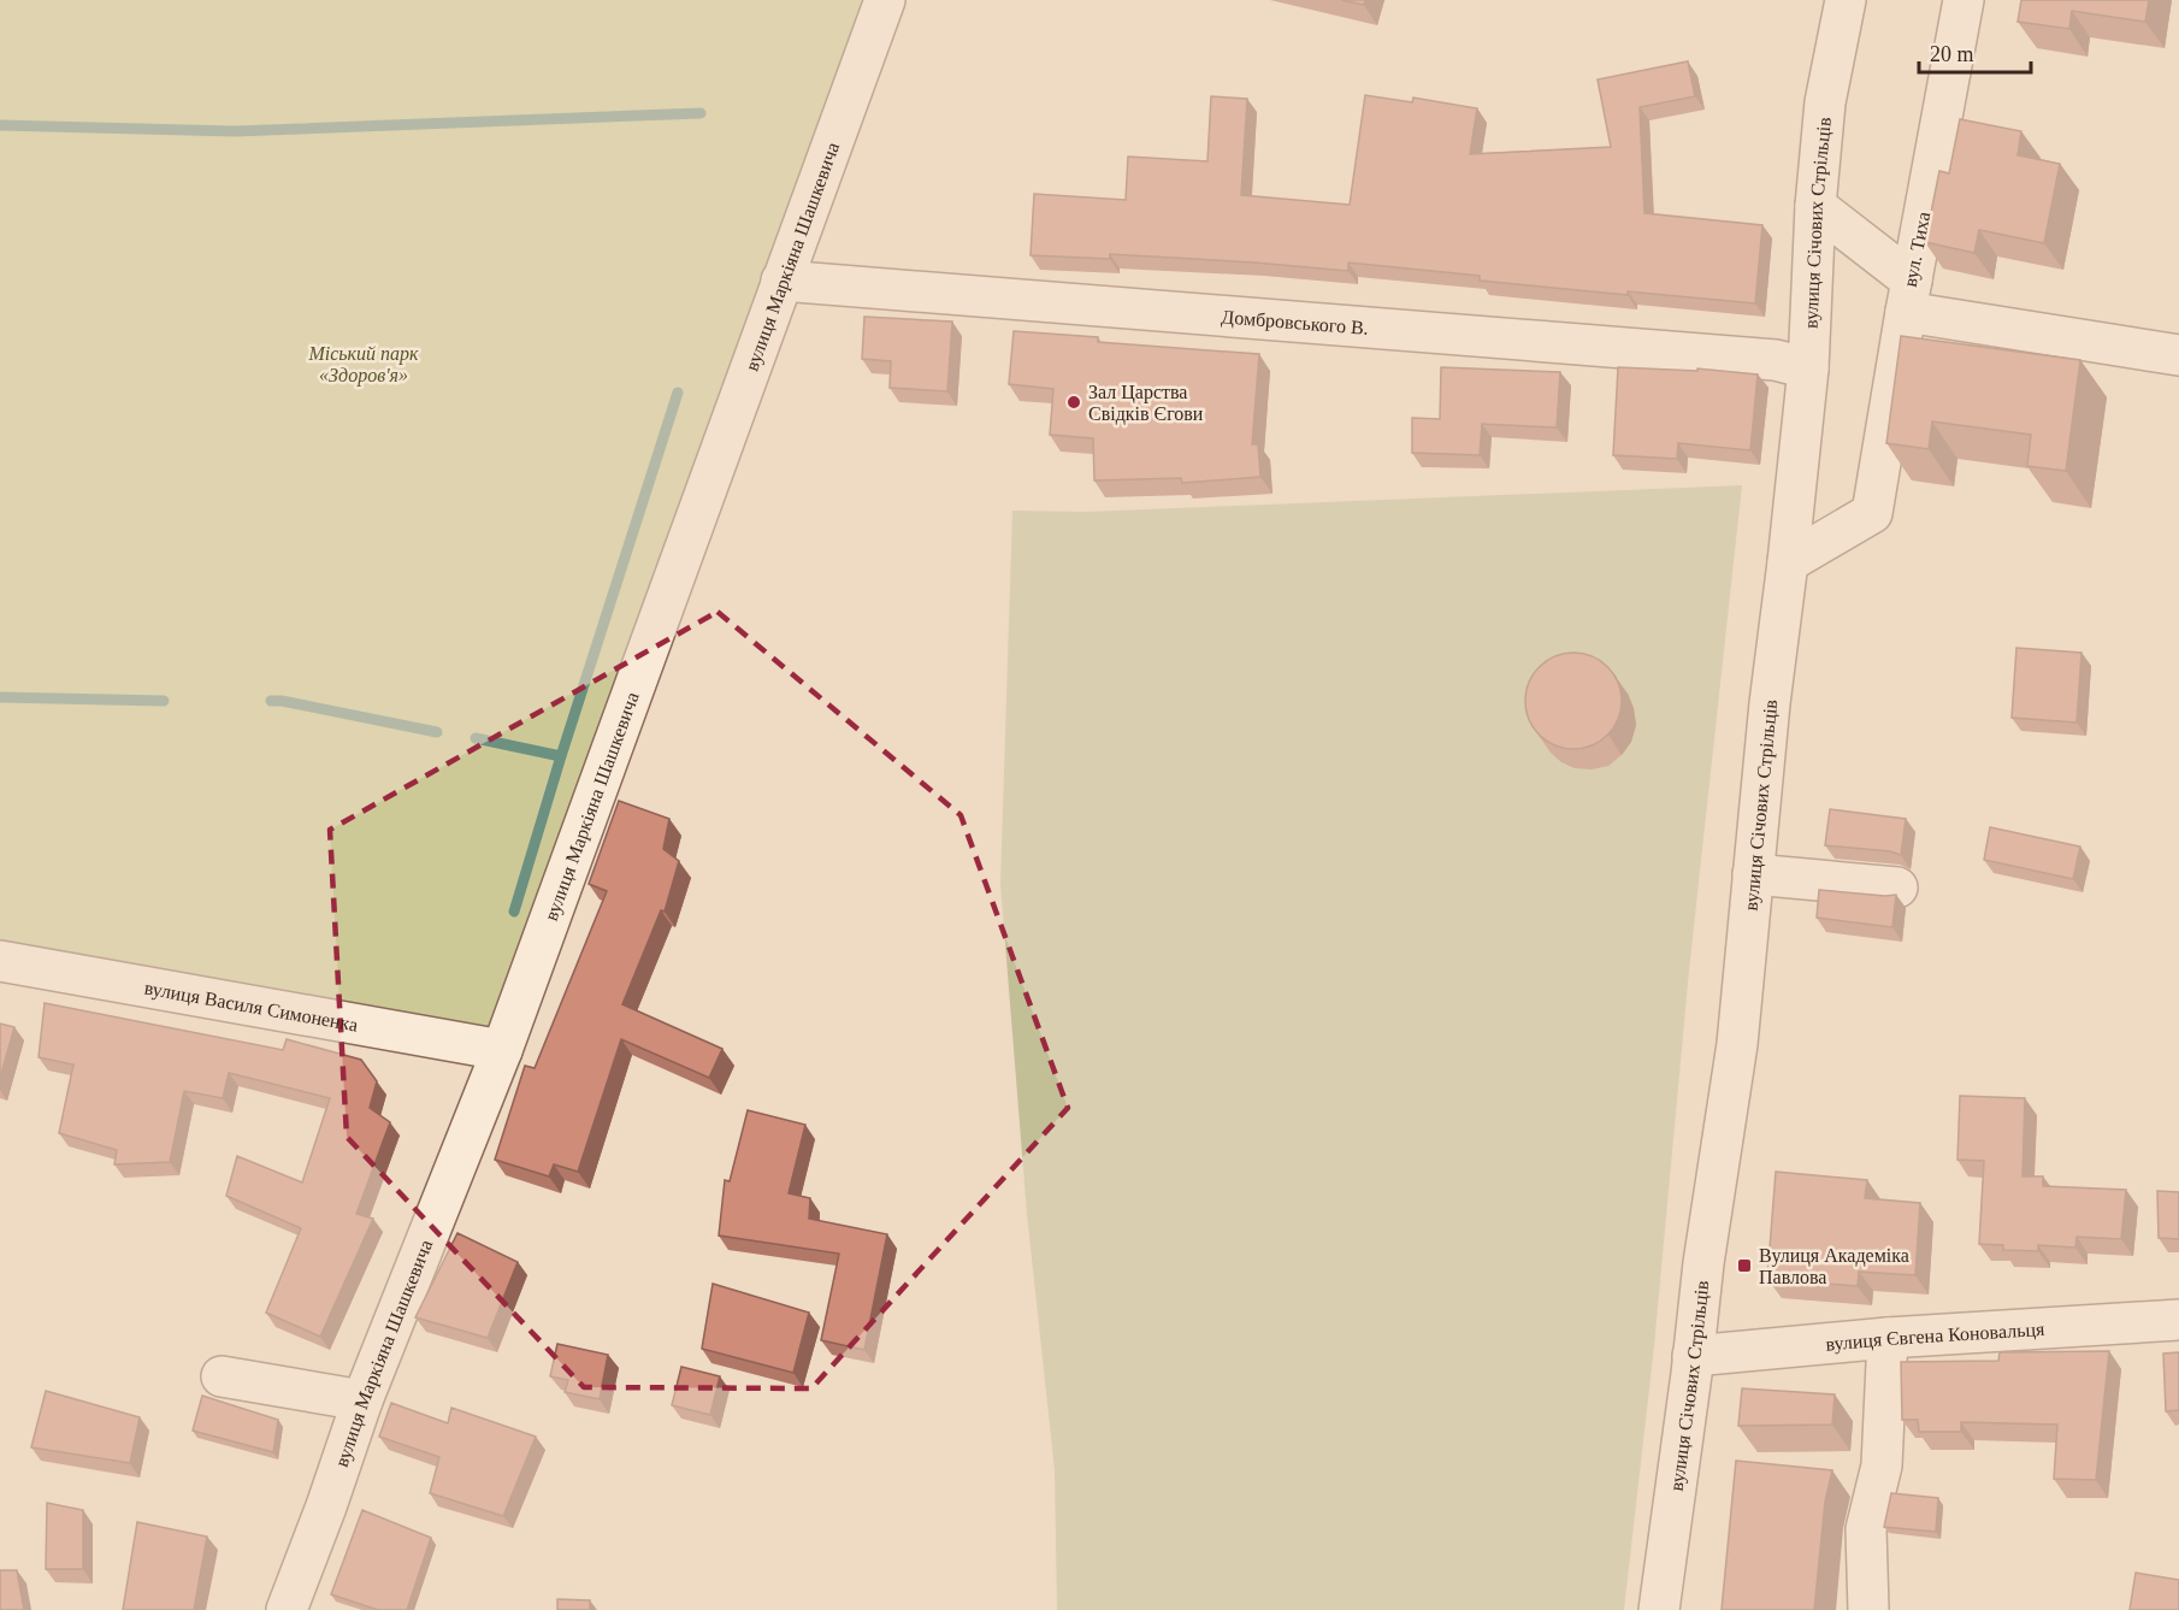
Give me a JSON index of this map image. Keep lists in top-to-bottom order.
{
  "streets": {
    "street": [
      "вулиця Січових Стрільців",
      "вул. Тиха",
      "вулиця Маркіяна Шашкевича",
      "Домбровського В.",
      "вулиця Василя Симоненка",
      "вулиця Євгена Коновальця"
    ]
  },
  "crossings": [
    ["вулиця Січових Стрільців", "Домбровського В."],
    ["вулиця Січових Стрільців", "вулиця Євгена Коновальця"],
    ["вулиця Маркіяна Шашкевича", "Домбровського В."],
    ["вулиця Маркіяна Шашкевича", "вулиця Василя Симоненка"]
  ],
  "parks": ["Міський парк «Здоров'я»"],
  "places": {
    "other": ["Зал Царства Свідків Єгови"],
    "transit": ["Вулиця Академіка Павлова"]
  },
  "scale_bar": "20 m"
}
